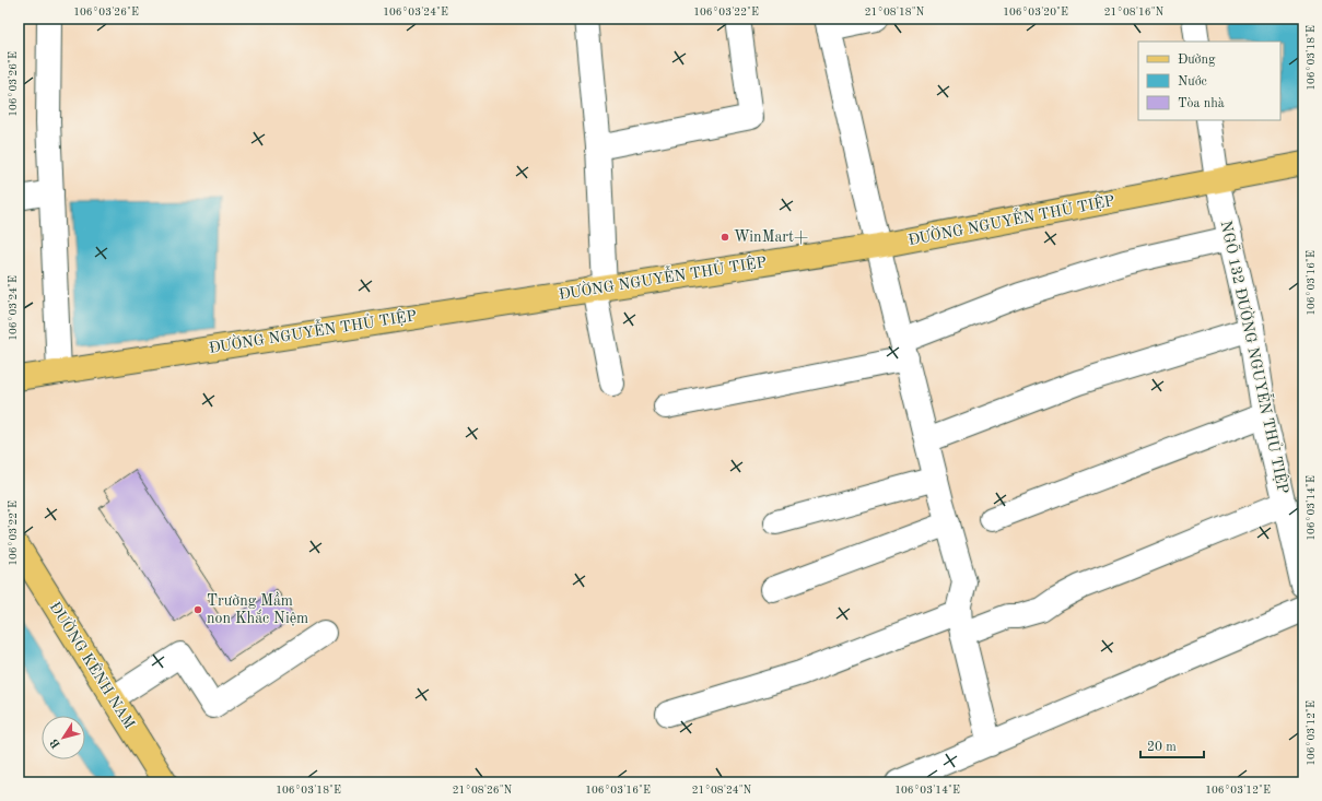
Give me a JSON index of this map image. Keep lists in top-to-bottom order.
{
  "streets": {
    "main road": ["ĐƯỜNG NGUYỄN THỦ TIỆP", "ĐƯỜNG KÊNH NAM"],
    "street": ["NGÕ 132 ĐƯỜNG NGUYỄN THỦ TIỆP"]
  },
  "crossings": [
    ["ĐƯỜNG NGUYỄN THỦ TIỆP", "NGÕ 132 ĐƯỜNG NGUYỄN THỦ TIỆP"]
  ],
  "places": ["WinMart+", "Trường Mầm non Khắc Niệm"],
  "legend": ["Đường", "Nước", "Tòa nhà"],
  "scale_bar": "20 m",
  "north": "bottom left",
  "coordinates": [
    "106°03'26\"E",
    "106°03'24\"E",
    "106°03'22\"E",
    "21°08'18\"N",
    "106°03'20\"E",
    "21°08'16\"N",
    "106°03'18\"E",
    "106°03'16\"E",
    "106°03'14\"E",
    "106°03'12\"E",
    "21°08'26\"N",
    "21°08'24\"N"
  ]
}
